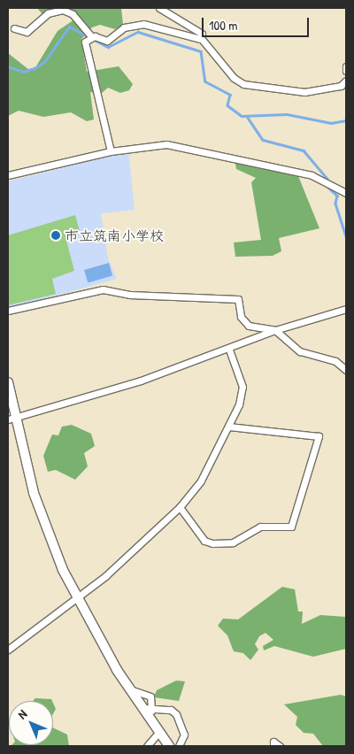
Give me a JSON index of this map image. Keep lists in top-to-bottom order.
{
  "places": ["市立筑南小学校"],
  "scale_bar": "100 m",
  "north": "top left"
}
